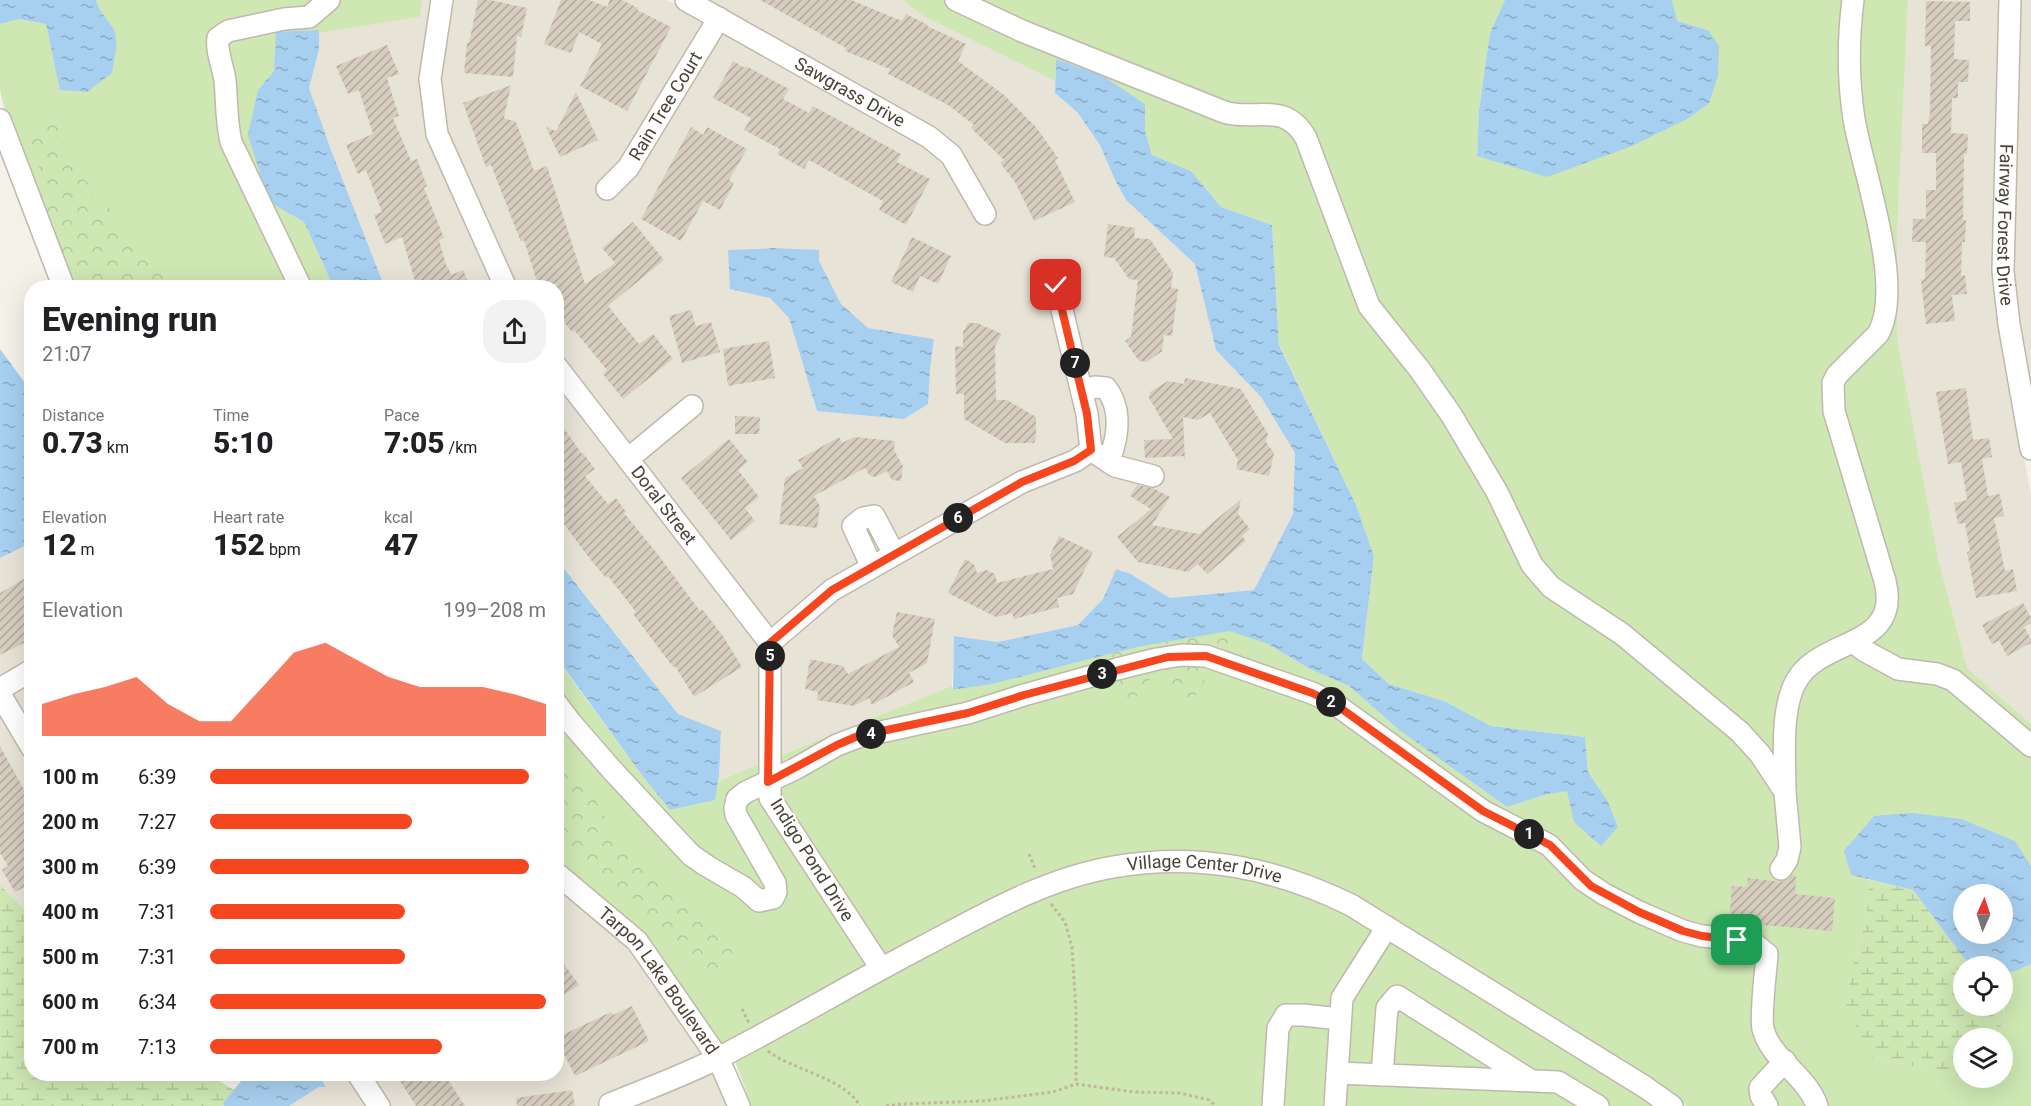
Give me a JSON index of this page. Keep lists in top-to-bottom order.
{
  "streets": {
    "street": [
      "Sawgrass Drive",
      "Rain Tree Court",
      "Fairway Forest Drive",
      "Doral Street",
      "Indigo Pond Drive",
      "Village Center Drive",
      "Tarpon Lake Boulevard"
    ]
  },
  "crossings": [
    ["Sawgrass Drive", "Rain Tree Court"],
    ["Doral Street", "Indigo Pond Drive"],
    ["Indigo Pond Drive", "Village Center Drive"],
    ["Village Center Drive", "Tarpon Lake Boulevard"]
  ],
  "north": "top",
  "page": {
    "heading": ["Evening run", "21:07"],
    "pins": [
      "7",
      "6",
      "5",
      "3",
      "2",
      "4",
      "1"
    ],
    "stats": [
      ["Distance", "0.73 km"],
      ["Time", "5:10"],
      ["Pace", "7:05 /km"],
      ["Elevation", "12 m"],
      ["Heart rate", "152 bpm"],
      ["kcal", "47"]
    ],
    "chart": ["Elevation", "199–208 m"],
    "list": [
      {
        "name": "100 m",
        "note": "6:39"
      },
      {
        "name": "200 m",
        "note": "7:27"
      },
      {
        "name": "300 m",
        "note": "6:39"
      },
      {
        "name": "400 m",
        "note": "7:31"
      },
      {
        "name": "500 m",
        "note": "7:31"
      },
      {
        "name": "600 m",
        "note": "6:34"
      },
      {
        "name": "700 m",
        "note": "7:13"
      }
    ]
  }
}
